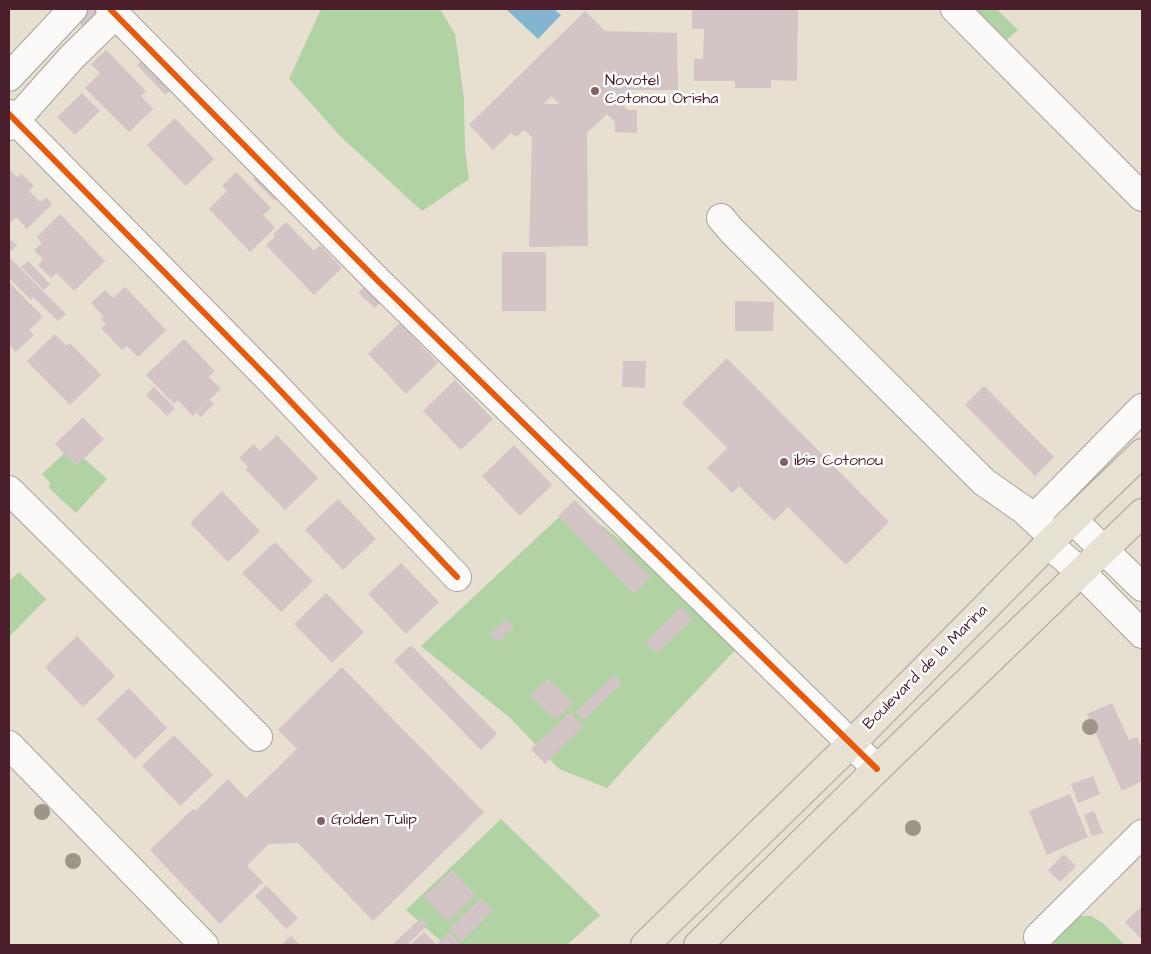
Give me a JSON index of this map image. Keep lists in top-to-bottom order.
{
  "streets": {
    "main road": ["Boulevard de la Marina"]
  },
  "places": ["Novotel Cotonou Orisha", "ibis Cotonou", "Golden Tulip"]
}
